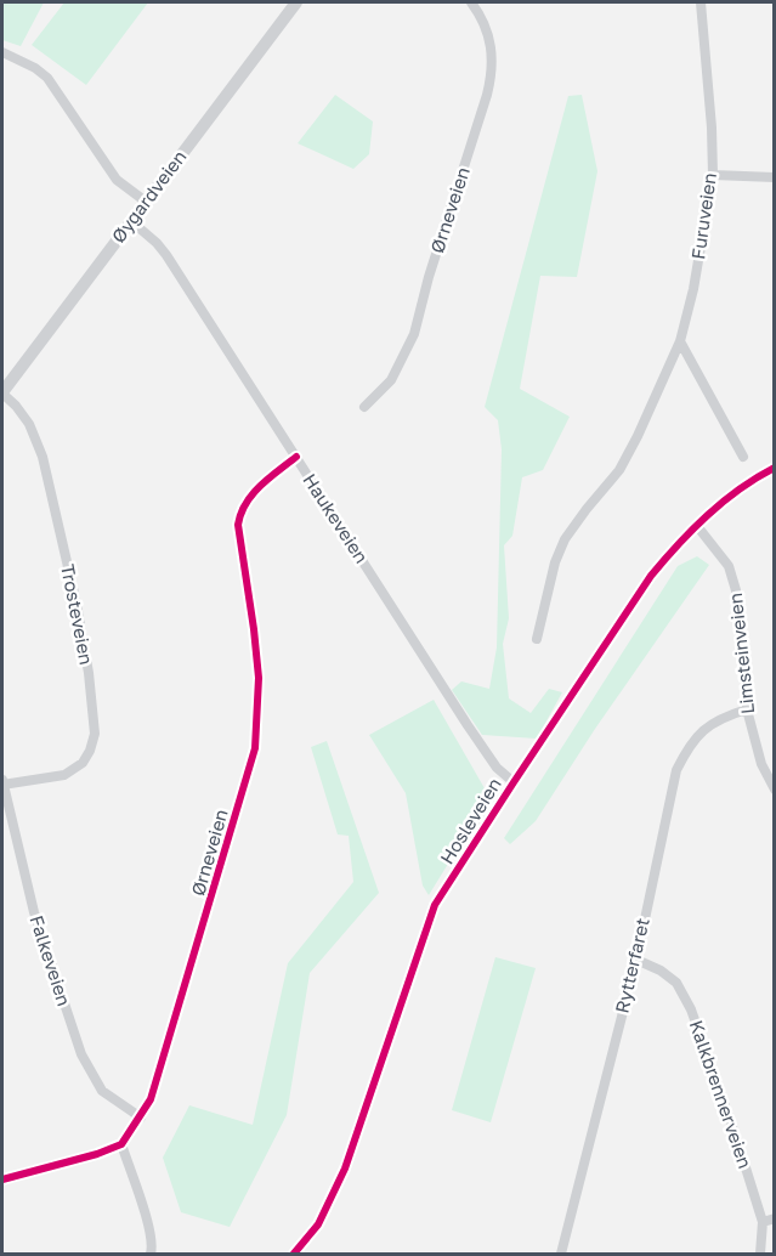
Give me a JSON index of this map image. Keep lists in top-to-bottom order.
{
  "streets": {
    "street": [
      "Øygardveien",
      "Ørneveien",
      "Furuveien",
      "Haukeveien",
      "Trosteveien",
      "Limsteinveien",
      "Hosleveien",
      "Falkeveien",
      "Rytterfaret",
      "Kalkbrennerveien"
    ]
  },
  "crossings": [
    ["Øygardveien", "Haukeveien"],
    ["Øygardveien", "Trosteveien"],
    ["Ørneveien", "Haukeveien"],
    ["Ørneveien", "Falkeveien"],
    ["Haukeveien", "Hosleveien"],
    ["Trosteveien", "Falkeveien"],
    ["Limsteinveien", "Hosleveien"],
    ["Limsteinveien", "Rytterfaret"],
    ["Rytterfaret", "Kalkbrennerveien"]
  ]
}
